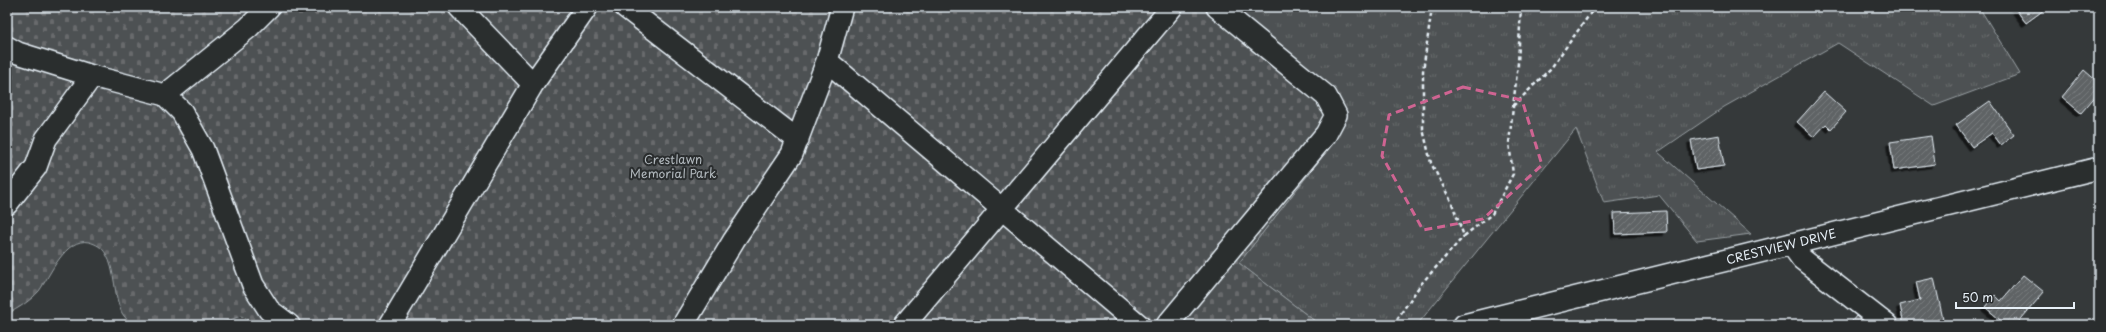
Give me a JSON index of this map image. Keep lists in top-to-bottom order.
{
  "streets": {
    "street": ["CRESTVIEW DRIVE"]
  },
  "parks": ["Crestlawn Memorial Park"],
  "scale_bar": "50 m"
}
